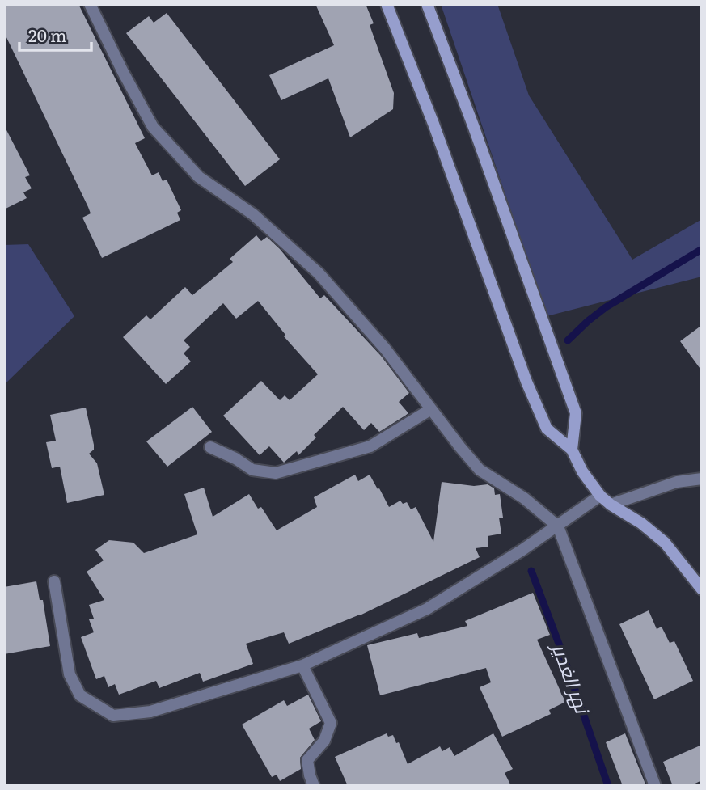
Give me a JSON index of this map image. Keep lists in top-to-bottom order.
{
  "water": ["نهر الغدير"],
  "scale_bar": "20 m"
}
